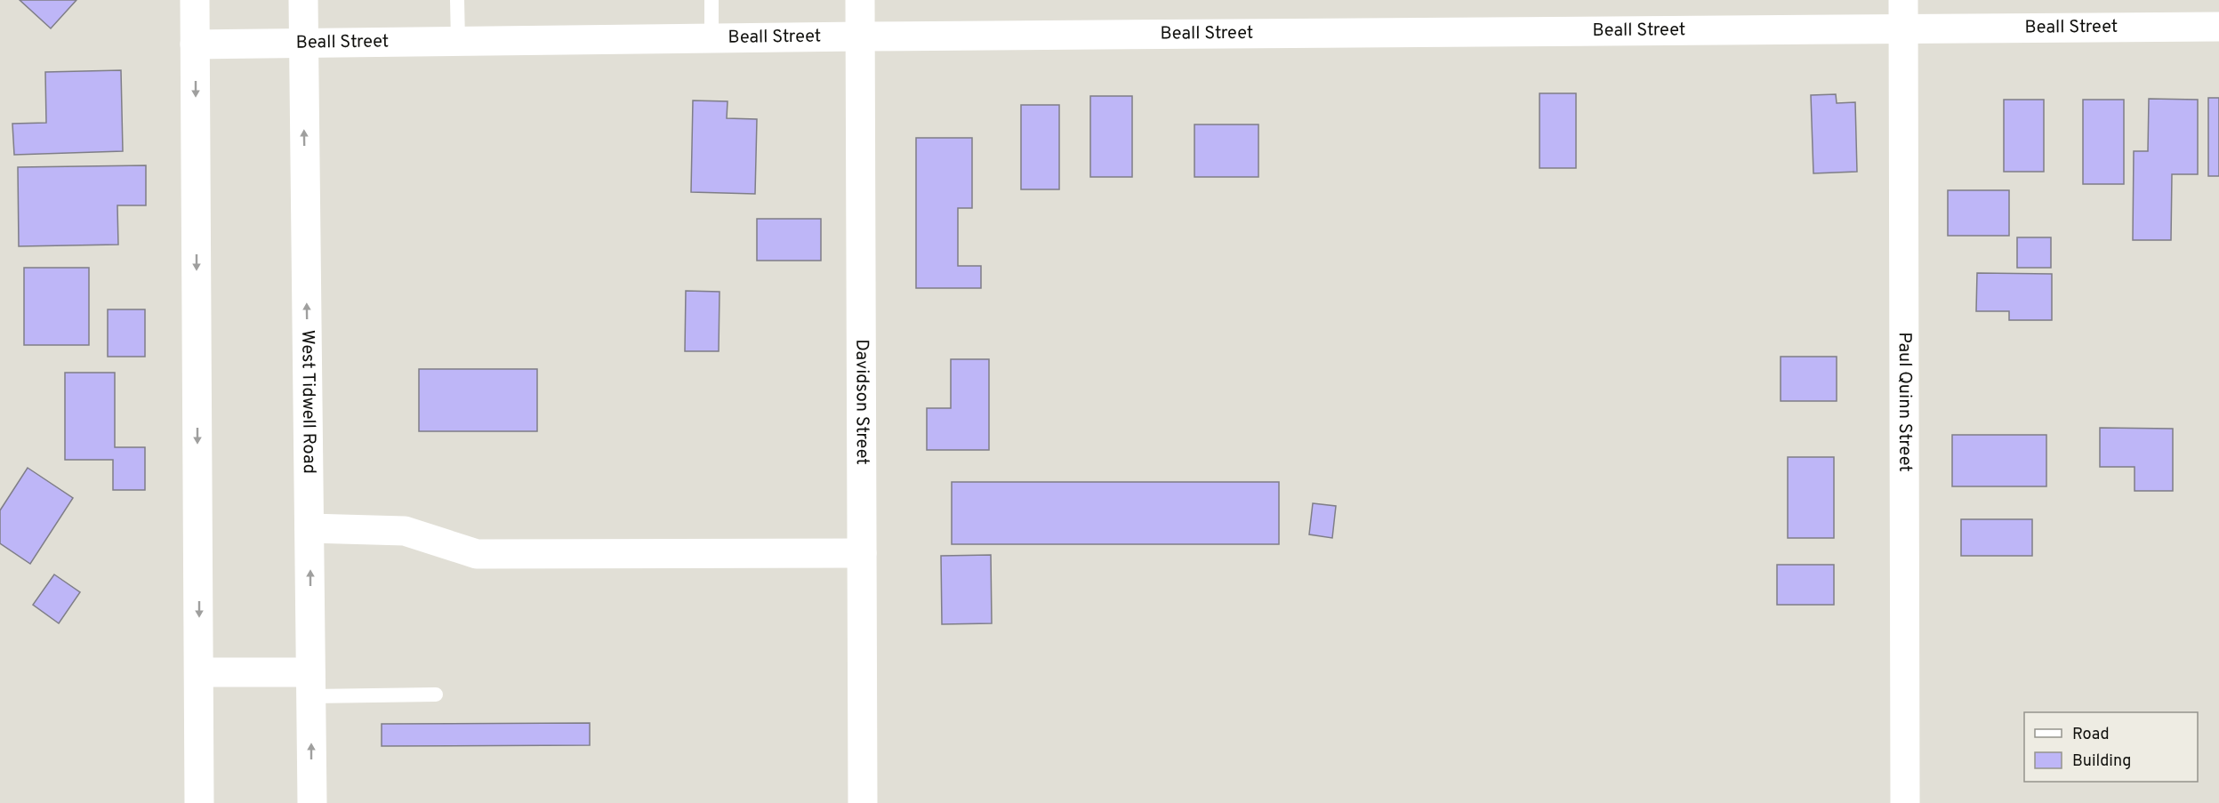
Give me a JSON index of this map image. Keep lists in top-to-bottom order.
{
  "streets": {
    "street": [
      "Beall Street",
      "West Tidwell Road",
      "Davidson Street",
      "Paul Quinn Street"
    ]
  },
  "crossings": [
    ["Beall Street", "West Tidwell Road"],
    ["Beall Street", "Davidson Street"],
    ["Beall Street", "Paul Quinn Street"]
  ],
  "legend": ["Road", "Building"]
}
